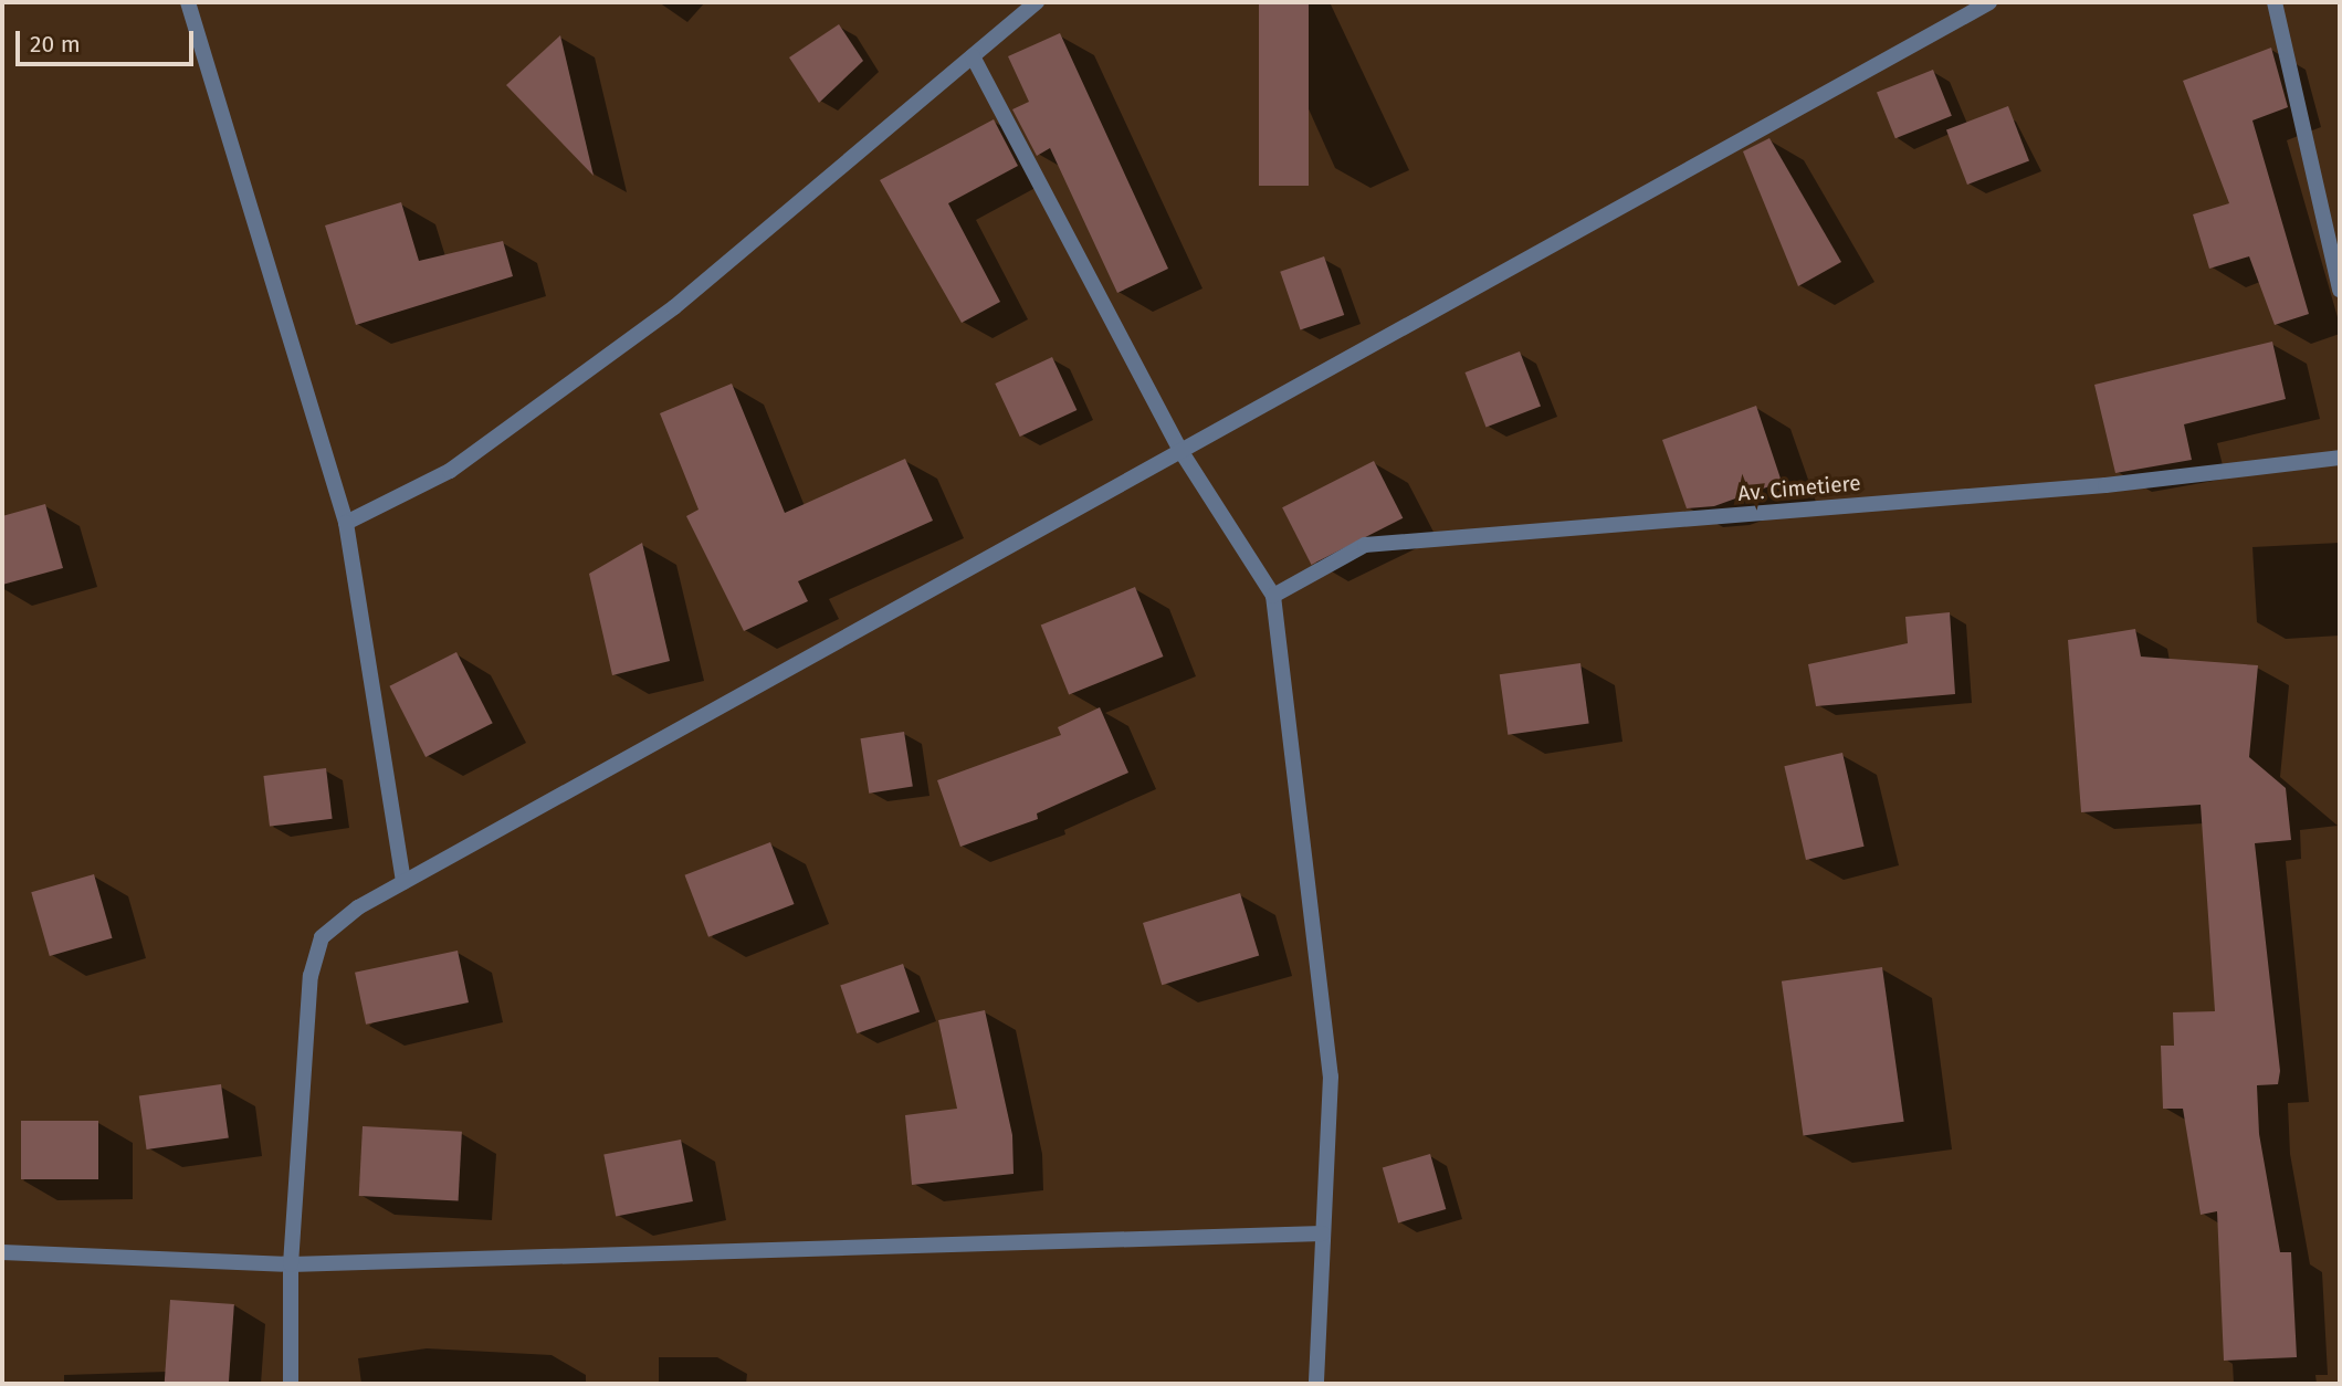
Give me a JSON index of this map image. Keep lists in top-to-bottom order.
{
  "streets": {
    "street": ["Av. Cimetiere"]
  },
  "scale_bar": "20 m"
}
